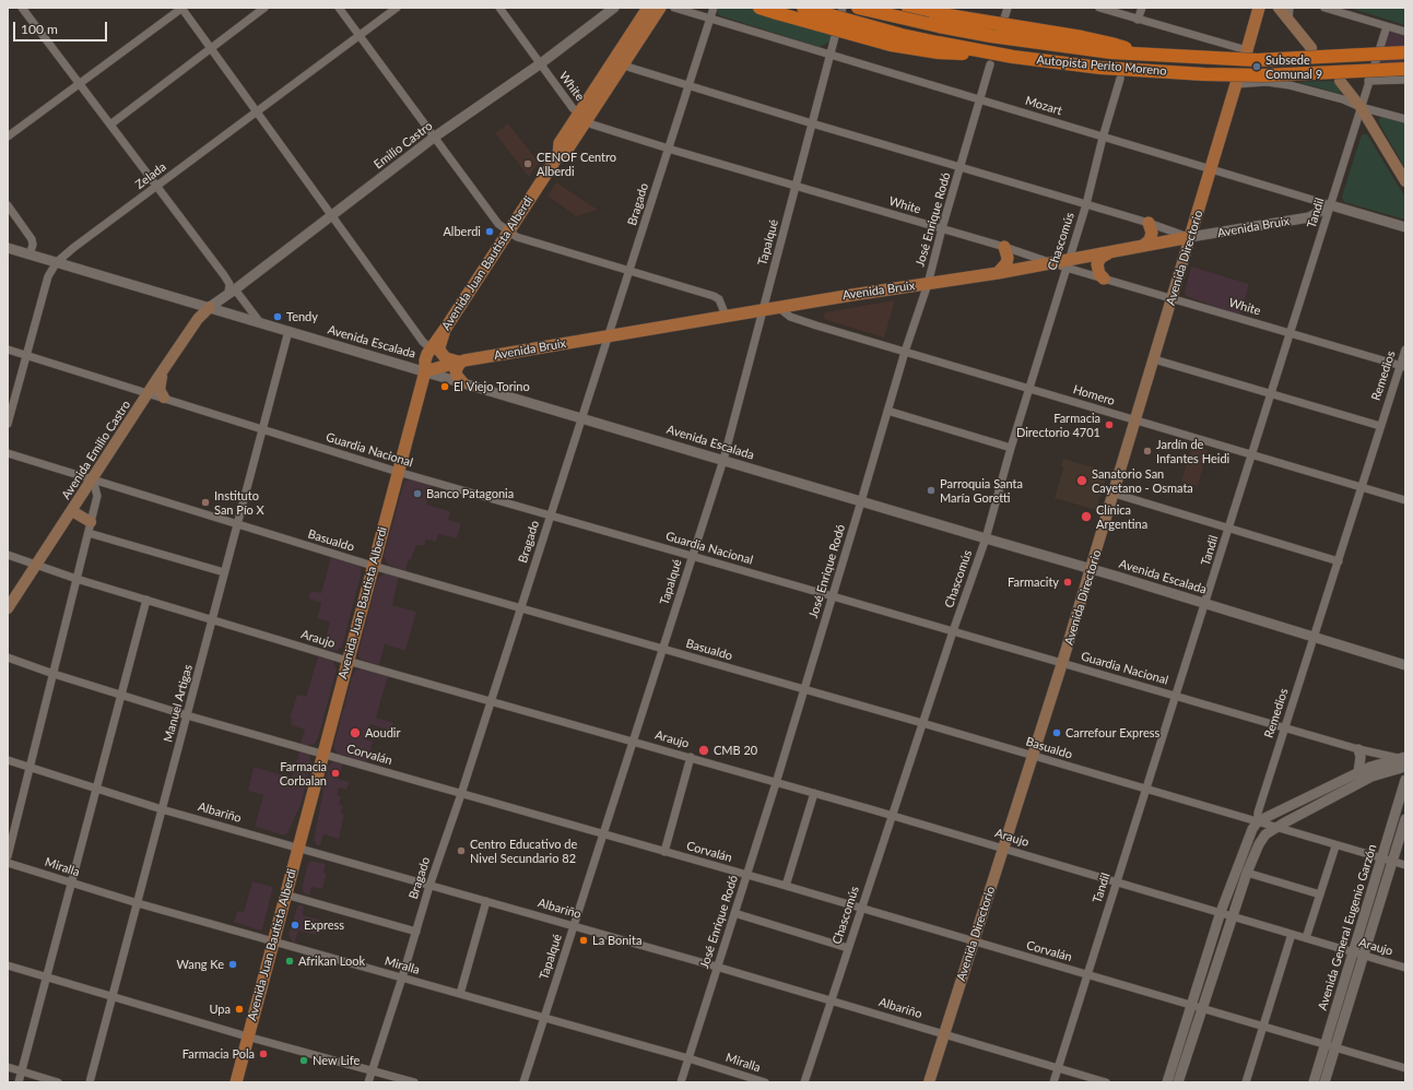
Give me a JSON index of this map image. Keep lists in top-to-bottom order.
{
  "streets": {
    "highway": ["Autopista Perito Moreno"],
    "main road": [
      "Avenida Bruix",
      "Avenida Directorio",
      "Avenida Juan Bautista Alberdi",
      "Avenida Emilio Castro"
    ],
    "street": [
      "White",
      "Mozart",
      "Emilio Castro",
      "Zelada",
      "Bragado",
      "Tandil",
      "José Enrique Rodó",
      "Chascomús",
      "Tapalqué",
      "Avenida Escalada",
      "Remedios",
      "Homero",
      "Guardia Nacional",
      "Basualdo",
      "Araujo",
      "Manuel Artigas",
      "Corvalán",
      "Albariño",
      "Miralla",
      "Avenida General Eugenio Garzón"
    ]
  },
  "crossings": [
    ["White", "Emilio Castro"],
    ["White", "Bragado"],
    ["White", "Tandil"],
    ["White", "José Enrique Rodó"],
    ["White", "Avenida Bruix"],
    ["White", "Chascomús"],
    ["White", "Tapalqué"],
    ["White", "Avenida Directorio"],
    ["White", "Avenida Juan Bautista Alberdi"],
    ["White", "Remedios"],
    ["Mozart", "Bragado"],
    ["Mozart", "Tandil"],
    ["Mozart", "José Enrique Rodó"],
    ["Mozart", "Avenida Bruix"],
    ["Mozart", "Chascomús"],
    ["Mozart", "Tapalqué"],
    ["Mozart", "Avenida Directorio"],
    ["Emilio Castro", "Avenida Escalada"],
    ["Emilio Castro", "Avenida Emilio Castro"],
    ["Zelada", "Avenida Escalada"],
    ["Zelada", "Guardia Nacional"],
    ["Bragado", "Avenida Bruix"],
    ["Bragado", "Avenida Escalada"],
    ["Bragado", "Guardia Nacional"],
    ["Bragado", "Basualdo"],
    ["Bragado", "Araujo"],
    ["Bragado", "Corvalán"],
    ["Bragado", "Albariño"],
    ["Bragado", "Miralla"],
    ["Tandil", "Avenida Bruix"],
    ["Tandil", "Avenida Escalada"],
    ["Tandil", "Homero"],
    ["Tandil", "Guardia Nacional"],
    ["Tandil", "Basualdo"],
    ["Tandil", "Araujo"],
    ["Tandil", "Corvalán"],
    ["Tandil", "Albariño"],
    ["José Enrique Rodó", "Avenida Bruix"],
    ["José Enrique Rodó", "Avenida Escalada"],
    ["José Enrique Rodó", "Homero"],
    ["José Enrique Rodó", "Guardia Nacional"],
    ["José Enrique Rodó", "Basualdo"],
    ["José Enrique Rodó", "Araujo"],
    ["José Enrique Rodó", "Corvalán"],
    ["José Enrique Rodó", "Albariño"],
    ["José Enrique Rodó", "Miralla"],
    ["Avenida Bruix", "Chascomús"],
    ["Avenida Bruix", "Tapalqué"],
    ["Avenida Bruix", "Avenida Directorio"],
    ["Avenida Bruix", "Avenida Juan Bautista Alberdi"],
    ["Avenida Bruix", "Avenida Escalada"],
    ["Avenida Bruix", "Homero"],
    ["Chascomús", "Avenida Escalada"],
    ["Chascomús", "Homero"],
    ["Chascomús", "Guardia Nacional"],
    ["Chascomús", "Basualdo"],
    ["Chascomús", "Araujo"],
    ["Chascomús", "Corvalán"],
    ["Chascomús", "Albariño"],
    ["Tapalqué", "Avenida Escalada"],
    ["Tapalqué", "Guardia Nacional"],
    ["Tapalqué", "Basualdo"],
    ["Tapalqué", "Araujo"],
    ["Tapalqué", "Corvalán"],
    ["Tapalqué", "Albariño"],
    ["Tapalqué", "Miralla"],
    ["Avenida Directorio", "Avenida Escalada"],
    ["Avenida Directorio", "Homero"],
    ["Avenida Directorio", "Guardia Nacional"],
    ["Avenida Directorio", "Basualdo"],
    ["Avenida Directorio", "Araujo"],
    ["Avenida Directorio", "Corvalán"],
    ["Avenida Directorio", "Albariño"],
    ["Avenida Juan Bautista Alberdi", "Avenida Escalada"],
    ["Avenida Juan Bautista Alberdi", "Guardia Nacional"],
    ["Avenida Juan Bautista Alberdi", "Basualdo"],
    ["Avenida Juan Bautista Alberdi", "Araujo"],
    ["Avenida Juan Bautista Alberdi", "Corvalán"],
    ["Avenida Juan Bautista Alberdi", "Albariño"],
    ["Avenida Juan Bautista Alberdi", "Miralla"],
    ["Avenida Escalada", "Remedios"],
    ["Avenida Escalada", "Avenida Emilio Castro"],
    ["Avenida Escalada", "Manuel Artigas"],
    ["Remedios", "Homero"],
    ["Remedios", "Guardia Nacional"],
    ["Remedios", "Basualdo"],
    ["Remedios", "Araujo"],
    ["Remedios", "Corvalán"],
    ["Avenida Emilio Castro", "Guardia Nacional"],
    ["Avenida Emilio Castro", "Basualdo"],
    ["Avenida Emilio Castro", "Araujo"],
    ["Guardia Nacional", "Manuel Artigas"],
    ["Basualdo", "Manuel Artigas"],
    ["Basualdo", "Avenida General Eugenio Garzón"],
    ["Araujo", "Manuel Artigas"],
    ["Araujo", "Avenida General Eugenio Garzón"],
    ["Manuel Artigas", "Corvalán"],
    ["Manuel Artigas", "Albariño"],
    ["Manuel Artigas", "Miralla"],
    ["Corvalán", "Avenida General Eugenio Garzón"]
  ],
  "places": [
    "Subsede Comunal 9",
    "CENOF Centro Alberdi",
    "Alberdi",
    "Tendy",
    "El Viejo Torino",
    "Farmacia Directorio 4701",
    "Jardín de Infantes Heidi",
    "Sanatorio San Cayetano - Osmata",
    "Parroquia Santa María Goretti",
    "Banco Patagonia",
    "Instituto San Pío X",
    "Clínica Argentina",
    "Farmacity",
    "Aoudir",
    "Carrefour Express",
    "CMB 20",
    "Farmacia Corbalan",
    "Centro Educativo de Nivel Secundario 82",
    "Express",
    "La Bonita",
    "Afrikan Look",
    "Wang Ke",
    "Upa",
    "Farmacia Pola",
    "New Life"
  ],
  "scale_bar": "100 m"
}
